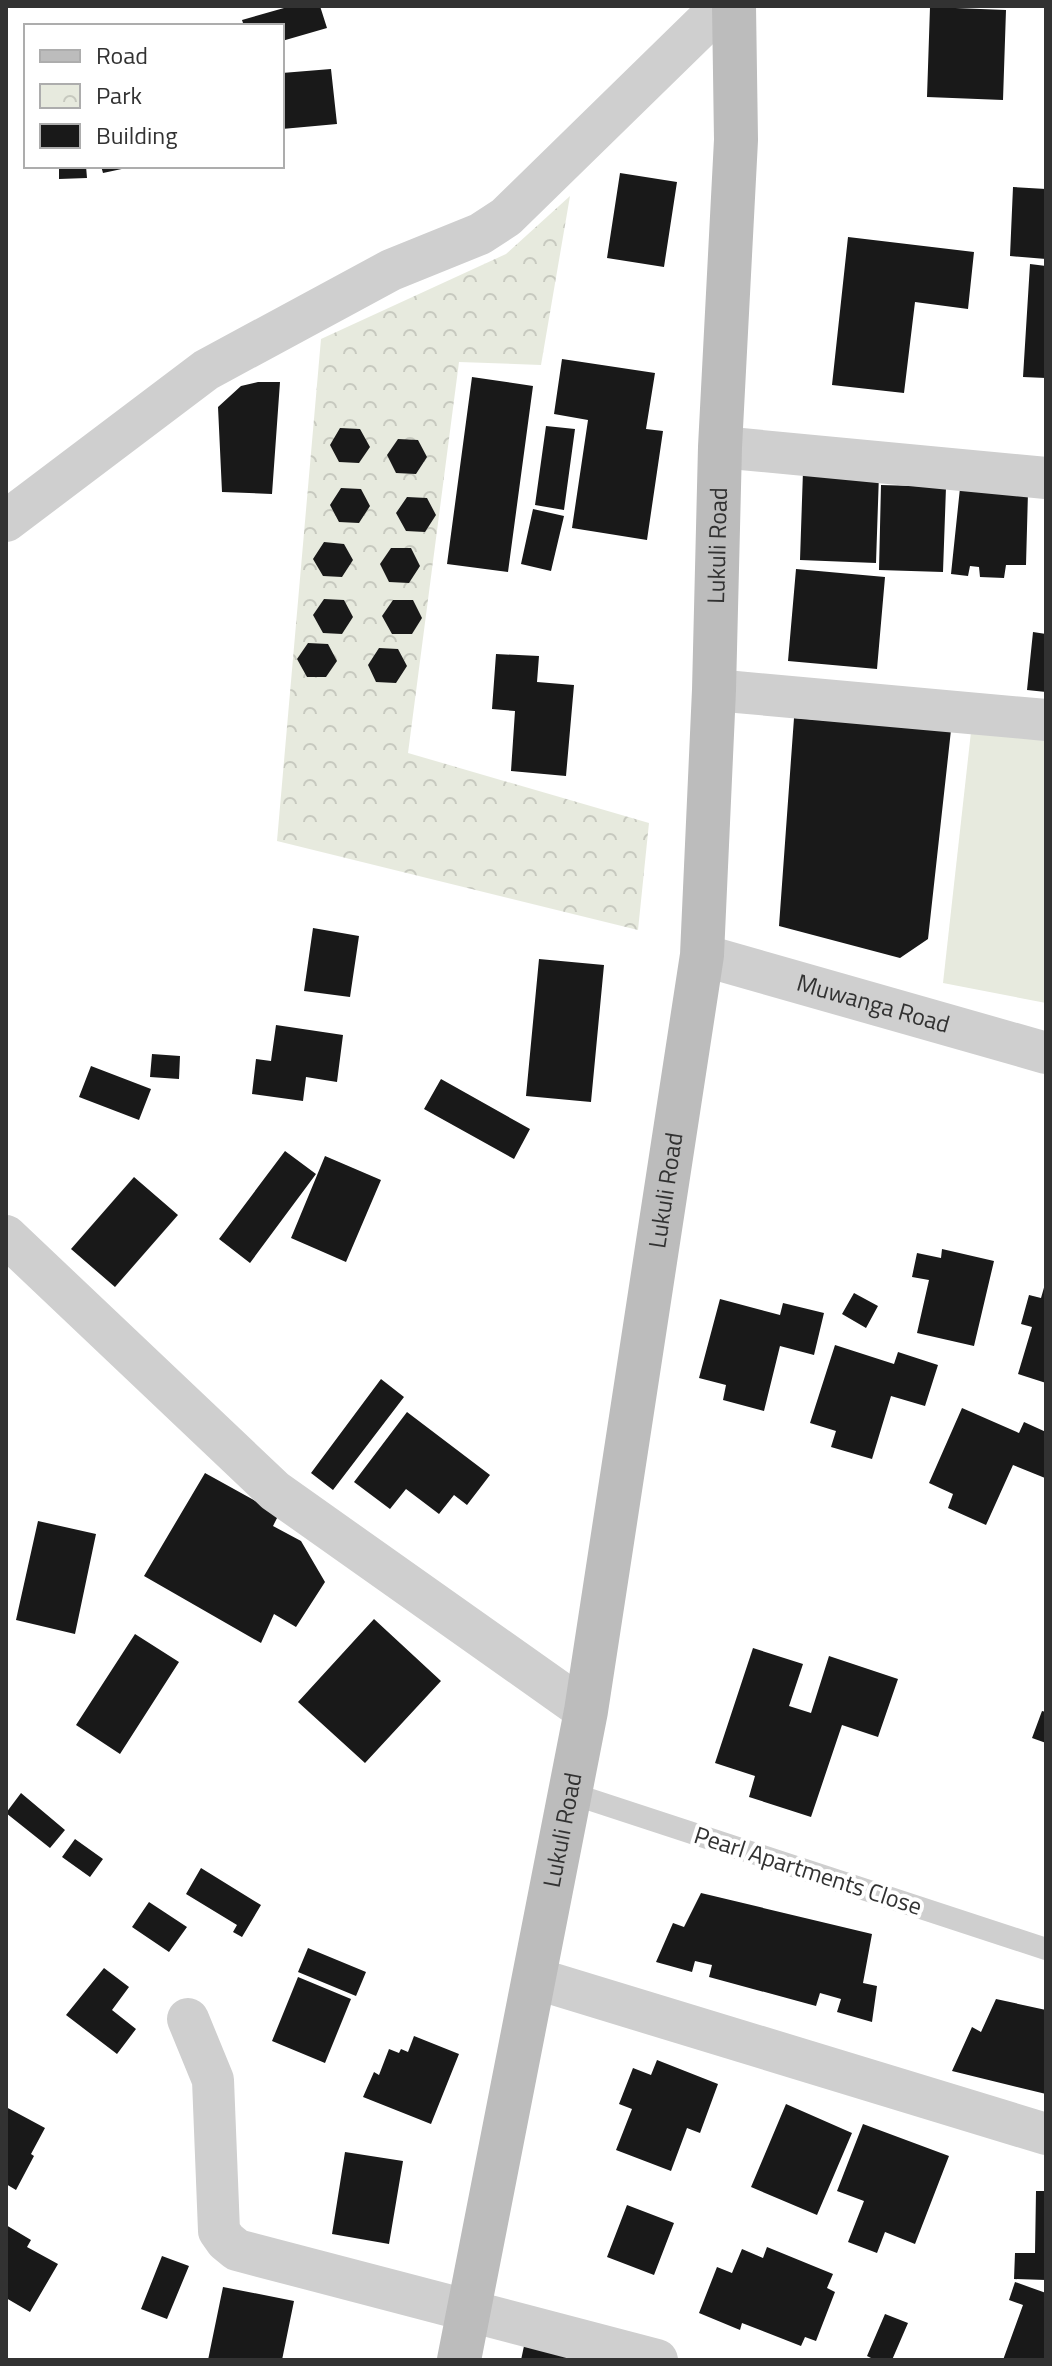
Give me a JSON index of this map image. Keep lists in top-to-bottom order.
{
  "streets": {
    "street": ["Lukuli Road", "Muwanga Road"],
    "lane": ["Pearl Apartments Close"]
  },
  "crossings": [
    ["Lukuli Road", "Muwanga Road"],
    ["Lukuli Road", "Pearl Apartments Close"]
  ],
  "legend": ["Road", "Park", "Building"]
}
